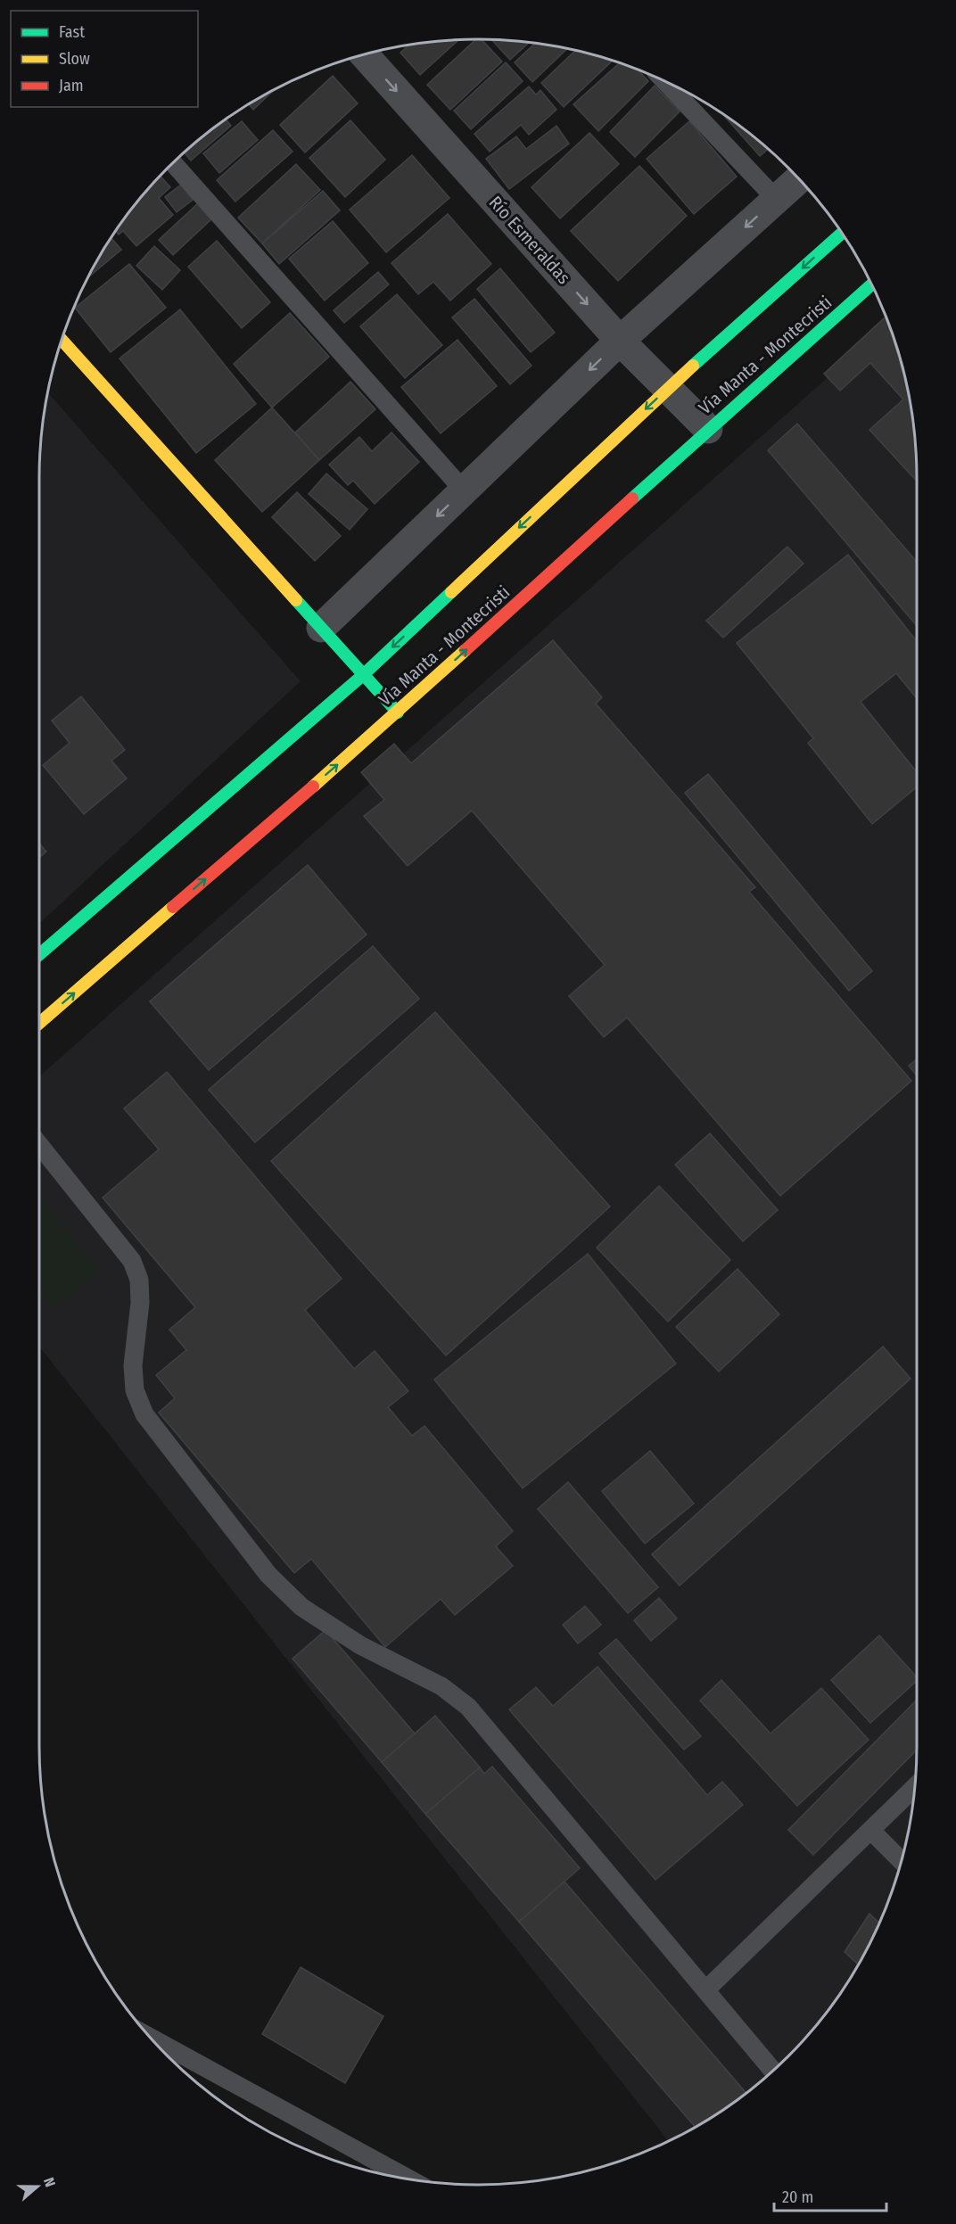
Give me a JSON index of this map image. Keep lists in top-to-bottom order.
{
  "streets": {
    "main road": ["Vía Manta - Montecristi"],
    "street": ["Río Esmeraldas"]
  },
  "crossings": [
    ["Río Esmeraldas", "Vía Manta - Montecristi"]
  ],
  "one_way": ["Río Esmeraldas"],
  "legend": ["Fast", "Slow", "Jam"],
  "scale_bar": "20 m",
  "north": "right"
}
